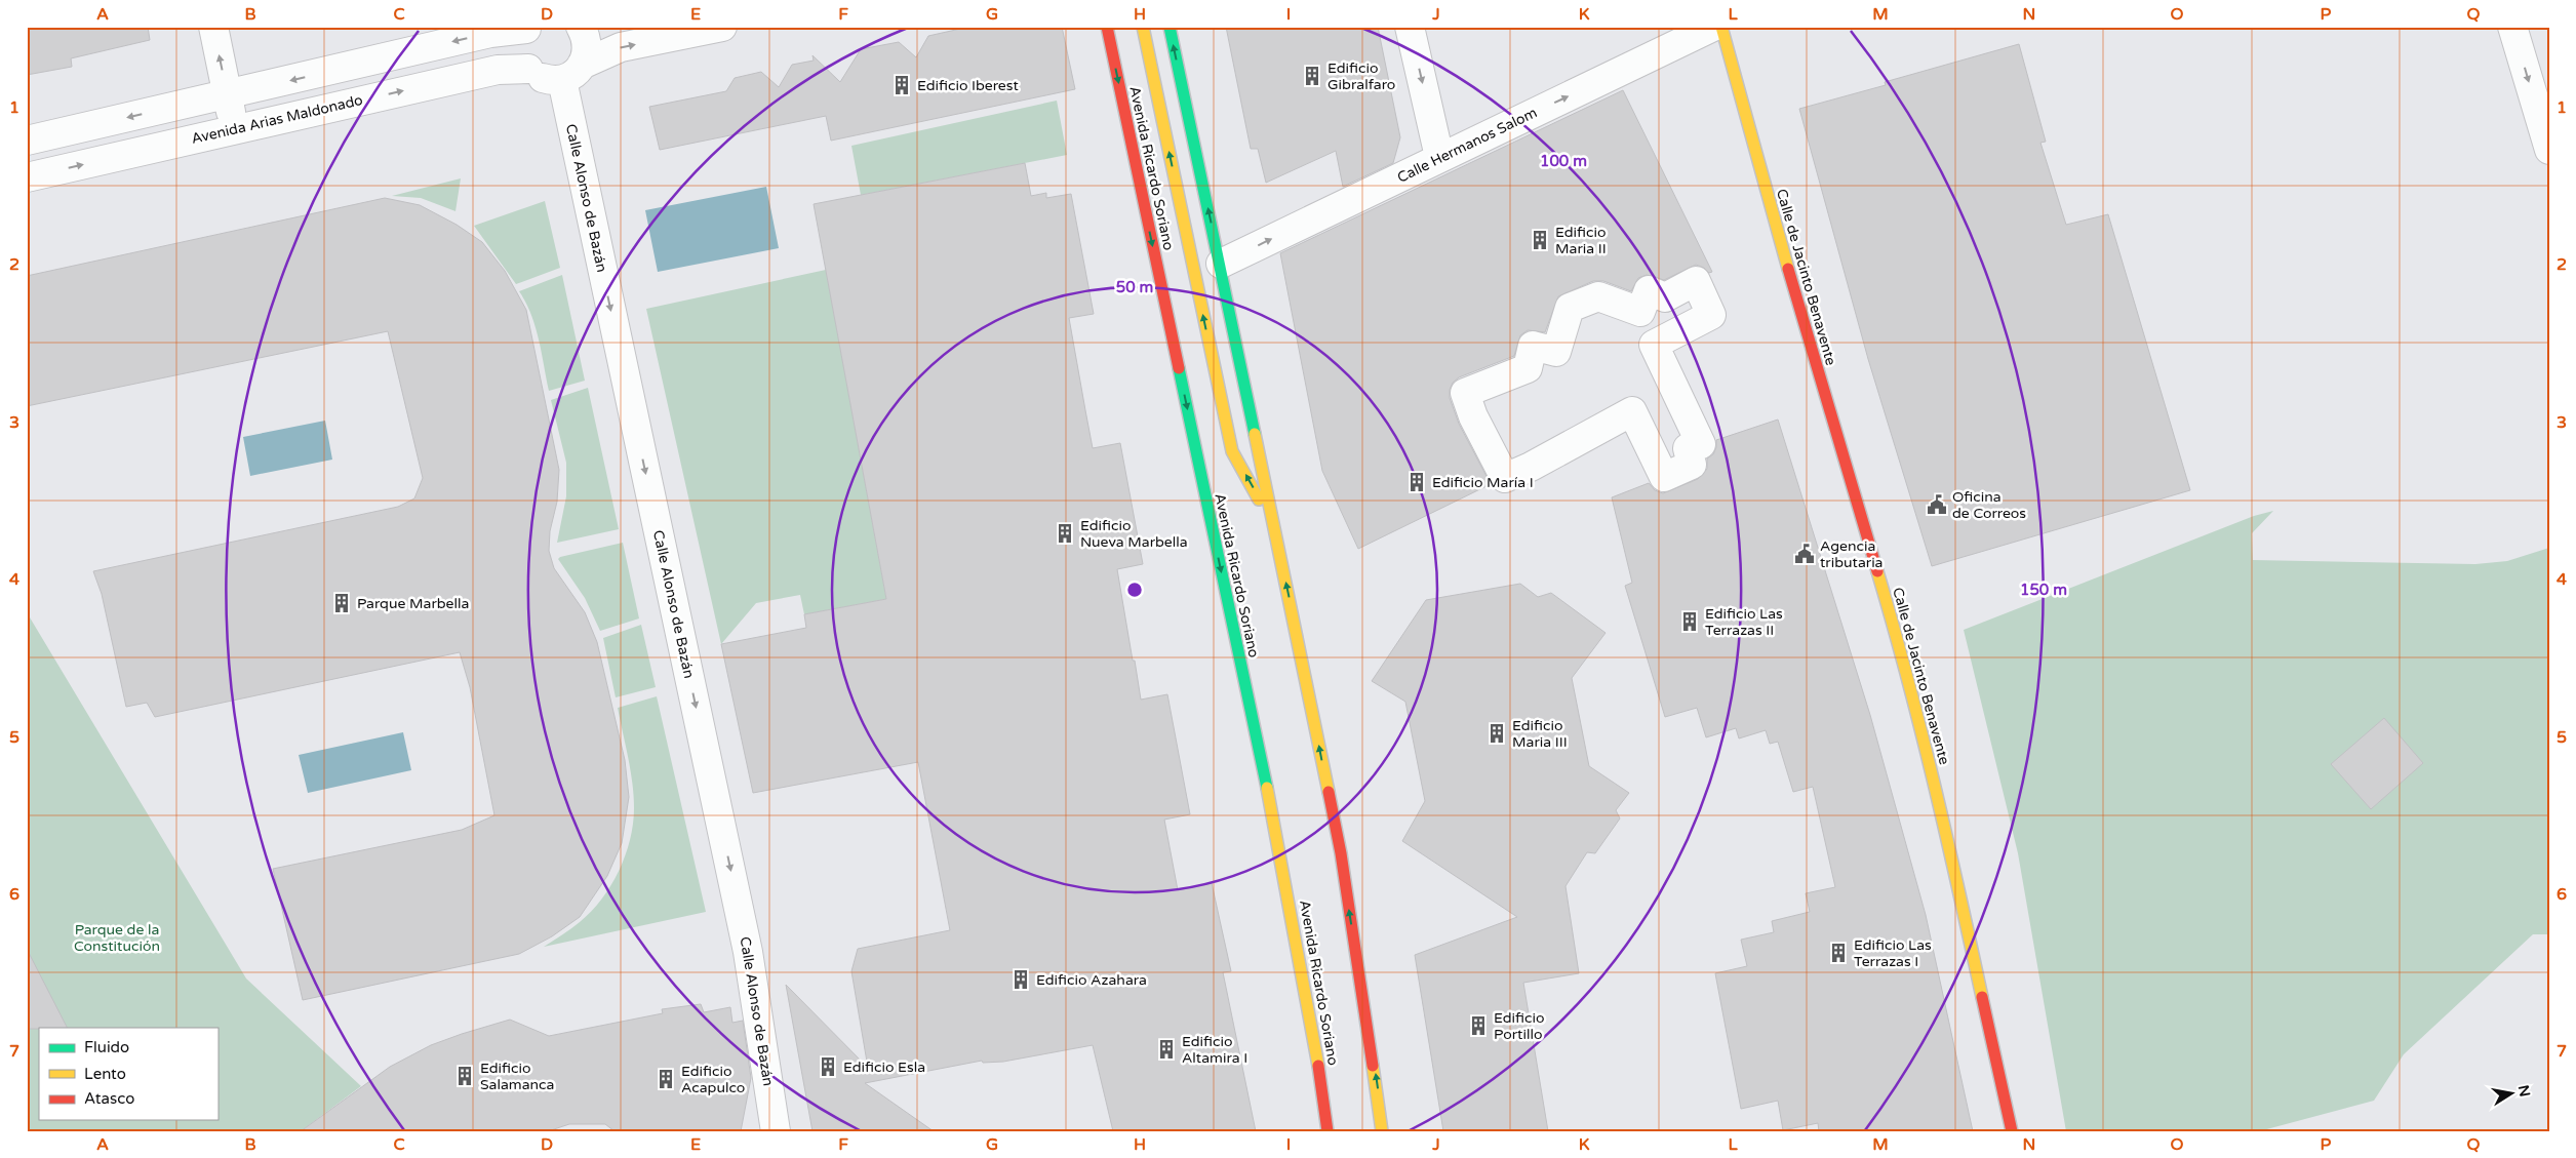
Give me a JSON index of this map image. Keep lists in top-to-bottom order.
{
  "streets": {
    "main road": ["Avenida Ricardo Soriano", "Calle de Jacinto Benavente"],
    "street": ["Avenida Arias Maldonado", "Calle Hermanos Salom", "Calle Alonso de Bazán"]
  },
  "crossings": [
    ["Calle Hermanos Salom", "Avenida Ricardo Soriano"]
  ],
  "one_way": ["Calle Hermanos Salom", "Calle Alonso de Bazán"],
  "parks": ["Parque de la Constitución"],
  "places": {
    "building": [
      "Edificio Gibralfaro",
      "Edificio Iberest",
      "Edificio Maria II",
      "Edificio María I",
      "Edificio Nueva Marbella",
      "Parque Marbella",
      "Edificio Las Terrazas II",
      "Edificio Maria III",
      "Edificio Las Terrazas I",
      "Edificio Azahara",
      "Edificio Portillo",
      "Edificio Altamira I",
      "Edificio Esla",
      "Edificio Salamanca",
      "Edificio Acapulco"
    ],
    "public building": ["Oficina de Correos", "Agencia tributaria"]
  },
  "legend": ["Fluido", "Lento", "Atasco"],
  "north": "right",
  "grid": {
    "columns": [
      "A",
      "B",
      "C",
      "D",
      "E",
      "F",
      "G",
      "H",
      "I",
      "J",
      "K",
      "L",
      "M",
      "N",
      "O",
      "P",
      "Q"
    ],
    "rows": [
      "1",
      "2",
      "3",
      "4",
      "5",
      "6",
      "7"
    ]
  },
  "rings": ["100 m", "50 m", "150 m"]
}
